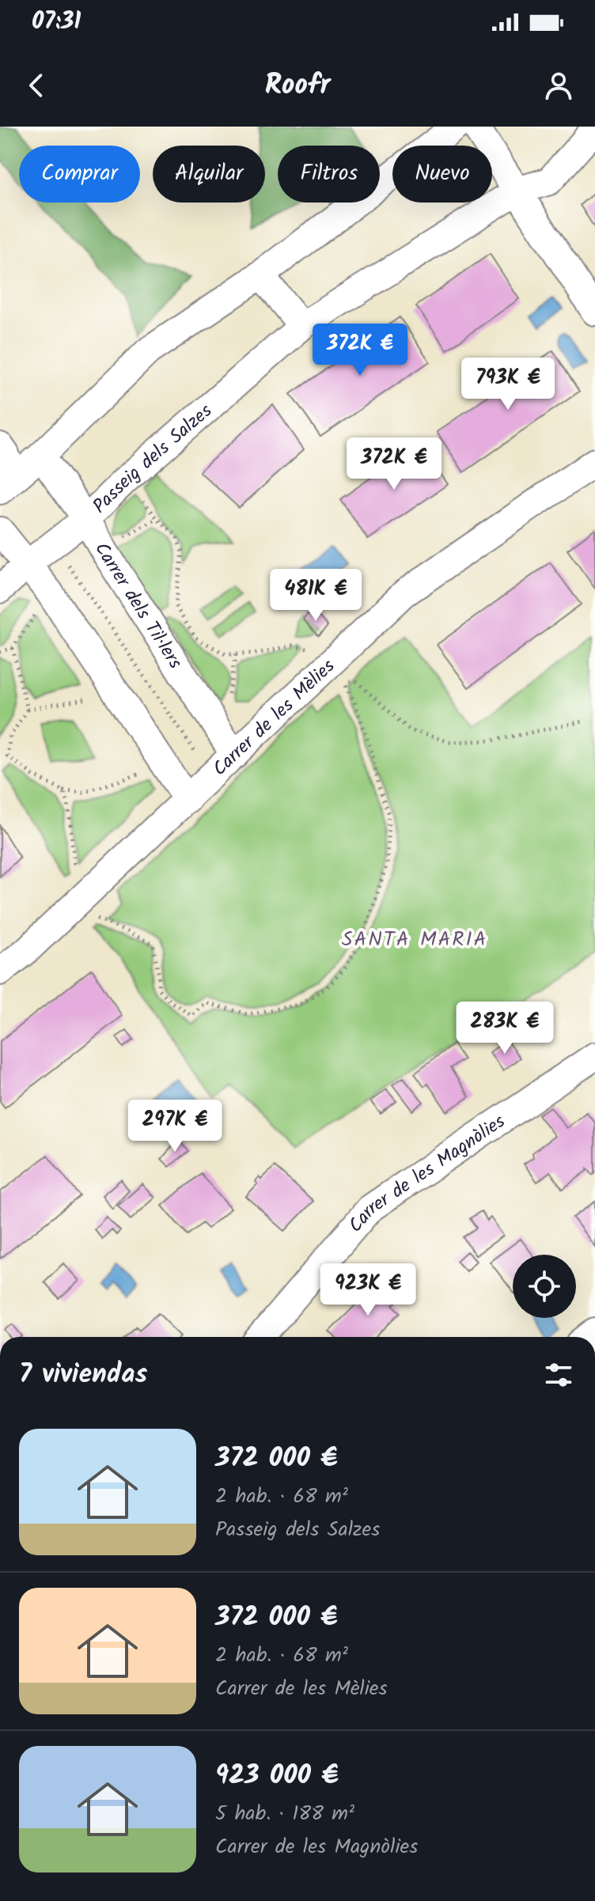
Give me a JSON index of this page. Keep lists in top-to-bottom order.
{
  "streets": {
    "street": [
      "Passeig dels Salzes",
      "Carrer dels Til·lers",
      "Carrer de les Mèlies",
      "Carrer de les Magnòlies"
    ]
  },
  "crossings": [
    ["Passeig dels Salzes", "Carrer dels Til·lers"],
    ["Carrer dels Til·lers", "Carrer de les Mèlies"]
  ],
  "districts": ["SANTA MARIA"],
  "page": {
    "status": "07:31",
    "header": "Roofr",
    "chip": [
      "Comprar",
      "Alquilar",
      "Filtros",
      "Nuevo"
    ],
    "price": [
      "372K €",
      "793K €",
      "372K €",
      "481K €",
      "283K €",
      "297K €",
      "923K €"
    ],
    "heading": "7 viviendas",
    "list": [
      {
        "name": "372 000 €",
        "note": "2 hab. · 68 m² · Passeig dels Salzes"
      },
      {
        "name": "372 000 €",
        "note": "2 hab. · 68 m² · Carrer de les Mèlies"
      },
      {
        "name": "923 000 €",
        "note": "5 hab. · 188 m² · Carrer de les Magnòlies"
      }
    ]
  }
}
